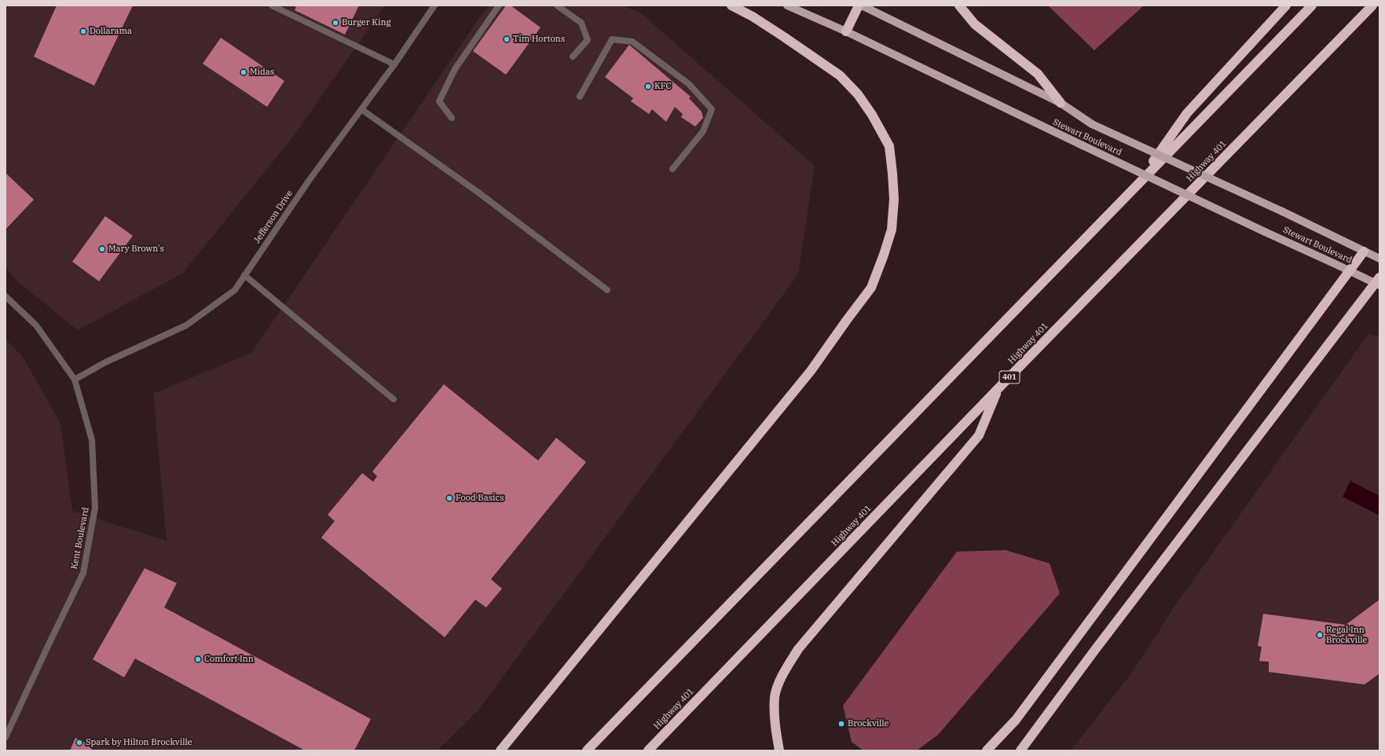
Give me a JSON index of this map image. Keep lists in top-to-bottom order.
{
  "streets": {
    "highway": ["Highway 401", "401"],
    "main road": ["Stewart Boulevard"],
    "street": ["Jefferson Drive", "Kent Boulevard"]
  },
  "crossings": [
    ["Jefferson Drive", "Kent Boulevard"]
  ],
  "places": [
    "Burger King",
    "Dollarama",
    "Tim Hortons",
    "Midas",
    "KFC",
    "Mary Brown's",
    "Food Basics",
    "Regal Inn Brockville",
    "Comfort Inn",
    "Brockville",
    "Spark by Hilton Brockville"
  ]
}
